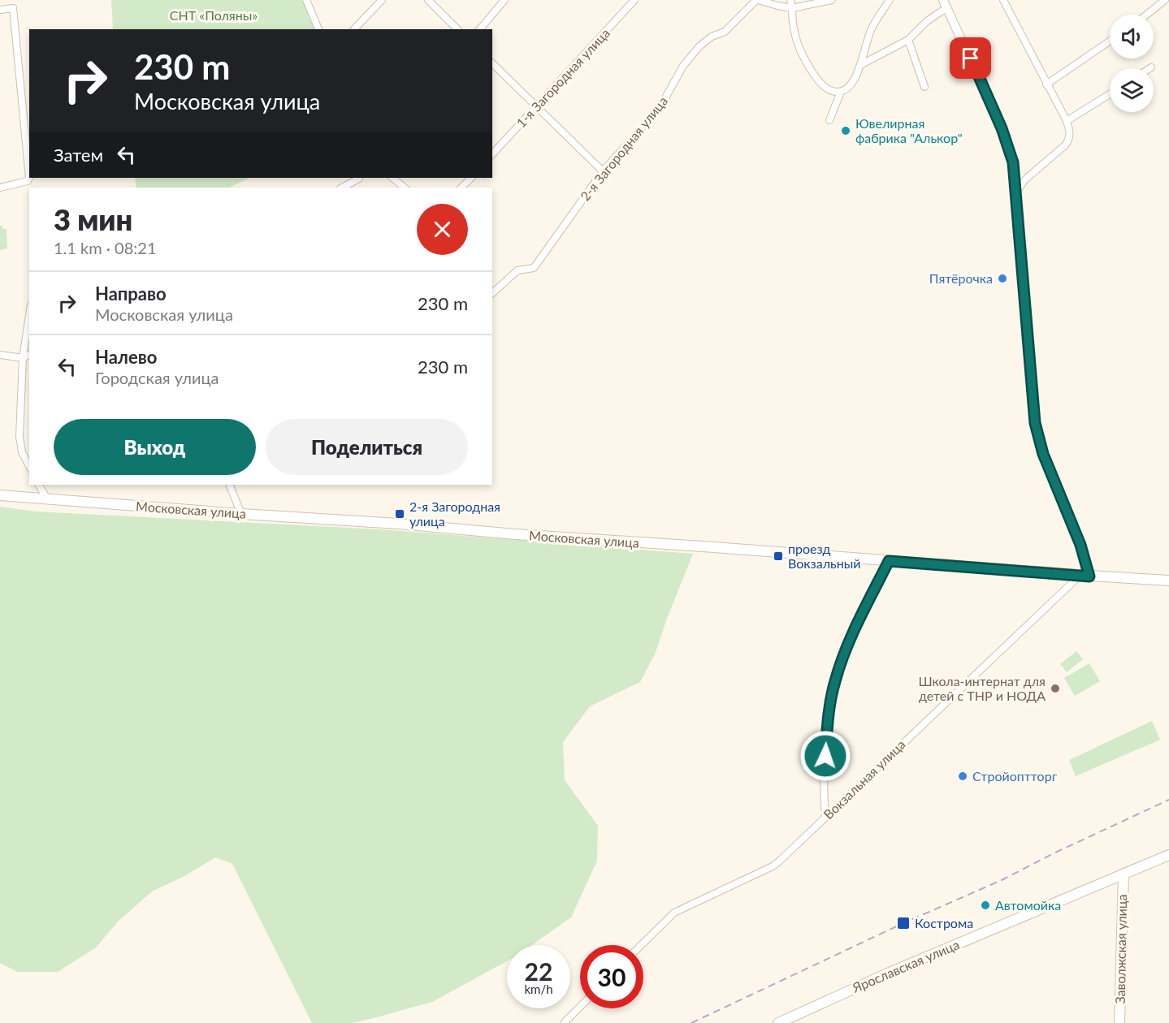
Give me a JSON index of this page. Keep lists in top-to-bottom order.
{
  "streets": {
    "main road": ["Московская улица", "Заволжская улица", "Ярославская улица"],
    "street": ["1-я Загородная улица", "2-я Загородная улица", "Вокзальная улица"]
  },
  "crossings": [
    ["Московская улица", "Вокзальная улица"],
    ["Заволжская улица", "Ярославская улица"]
  ],
  "parks": ["СНТ «Поляны»"],
  "places": {
    "other": [
      "Ювелирная фабрика \"Алькор\"",
      "Пятёрочка",
      "Школа-интернат для детей с ТНР и НОДА",
      "Стройоптторг",
      "Автомойка"
    ],
    "transit": ["2-я Загородная улица", "проезд Вокзальный", "Кострома"]
  },
  "page": {
    "turn": ["230 m", "Московская улица"],
    "then": "Затем",
    "heading": ["3 мин", "1.1 km · 08:21"],
    "list": [
      {
        "name": "Направо",
        "note": "Московская улица",
        "value": "230 m"
      },
      {
        "name": "Налево",
        "note": "Городская улица",
        "value": "230 m"
      }
    ],
    "buttons": ["Выход", "Поделиться"],
    "speed": "22 km/h",
    "limit": "30"
  }
}
